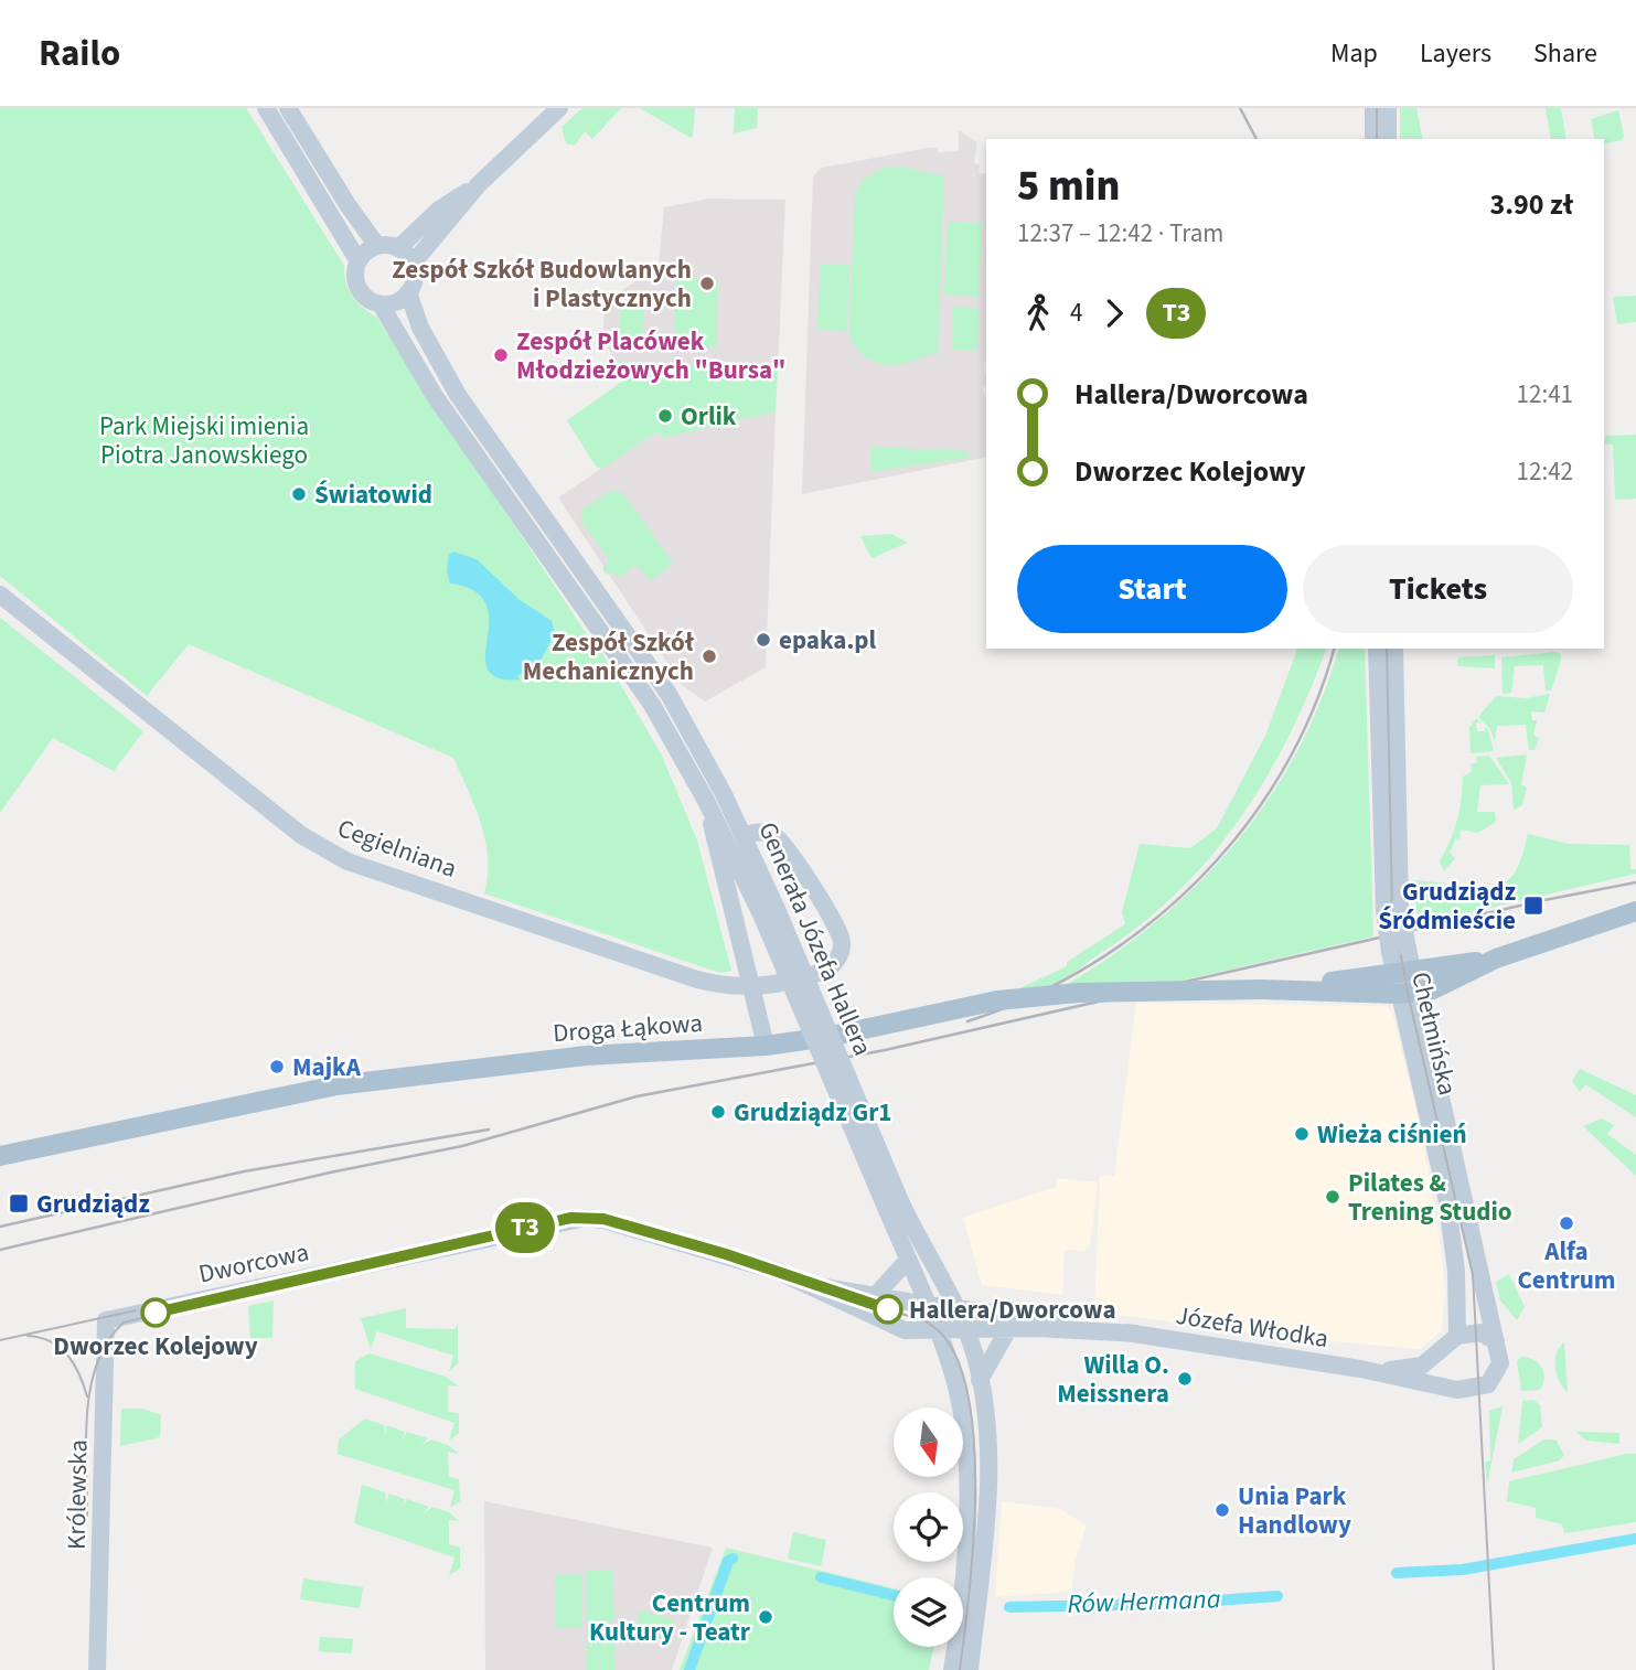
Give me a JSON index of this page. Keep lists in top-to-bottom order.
{
  "streets": {
    "main road": [
      "Cegielniana",
      "Generała Józefa Hallera",
      "Droga Łąkowa",
      "Chełmińska",
      "Dworcowa",
      "Józefa Włodka",
      "Królewska"
    ]
  },
  "crossings": [
    ["Cegielniana", "Generała Józefa Hallera"],
    ["Generała Józefa Hallera", "Józefa Włodka"],
    ["Droga Łąkowa", "Chełmińska"],
    ["Chełmińska", "Józefa Włodka"],
    ["Dworcowa", "Królewska"]
  ],
  "water": ["Rów Hermana"],
  "parks": ["Park Miejski imienia Piotra Janowskiego"],
  "places": {
    "other": [
      "Zespół Szkół Budowlanych i Plastycznych",
      "Zespół Placówek Młodzieżowych \"Bursa\"",
      "Orlik",
      "Światowid",
      "epaka.pl",
      "Zespół Szkół Mechanicznych",
      "MajkA",
      "Grudziądz Gr1",
      "Wieża ciśnień",
      "Pilates & Trening Studio",
      "Alfa Centrum",
      "Hallera/Dworcowa",
      "Dworzec Kolejowy",
      "Willa O. Meissnera",
      "Unia Park Handlowy",
      "Centrum Kultury - Teatr"
    ],
    "transit": ["Grudziądz Śródmieście", "Grudziądz"]
  },
  "lines": ["tram line T3"],
  "north": "bottom",
  "page": {
    "header": "Railo",
    "nav": ["Map", "Layers", "Share"],
    "on_map": "T3",
    "heading": ["5 min", "12:37 – 12:42 · Tram", "3.90 zł"],
    "legs": ["4", "T3"],
    "list": [
      {
        "name": "Hallera/Dworcowa",
        "value": "12:41"
      },
      {
        "name": "Dworzec Kolejowy",
        "value": "12:42"
      }
    ],
    "buttons": ["Start", "Tickets"]
  }
}
